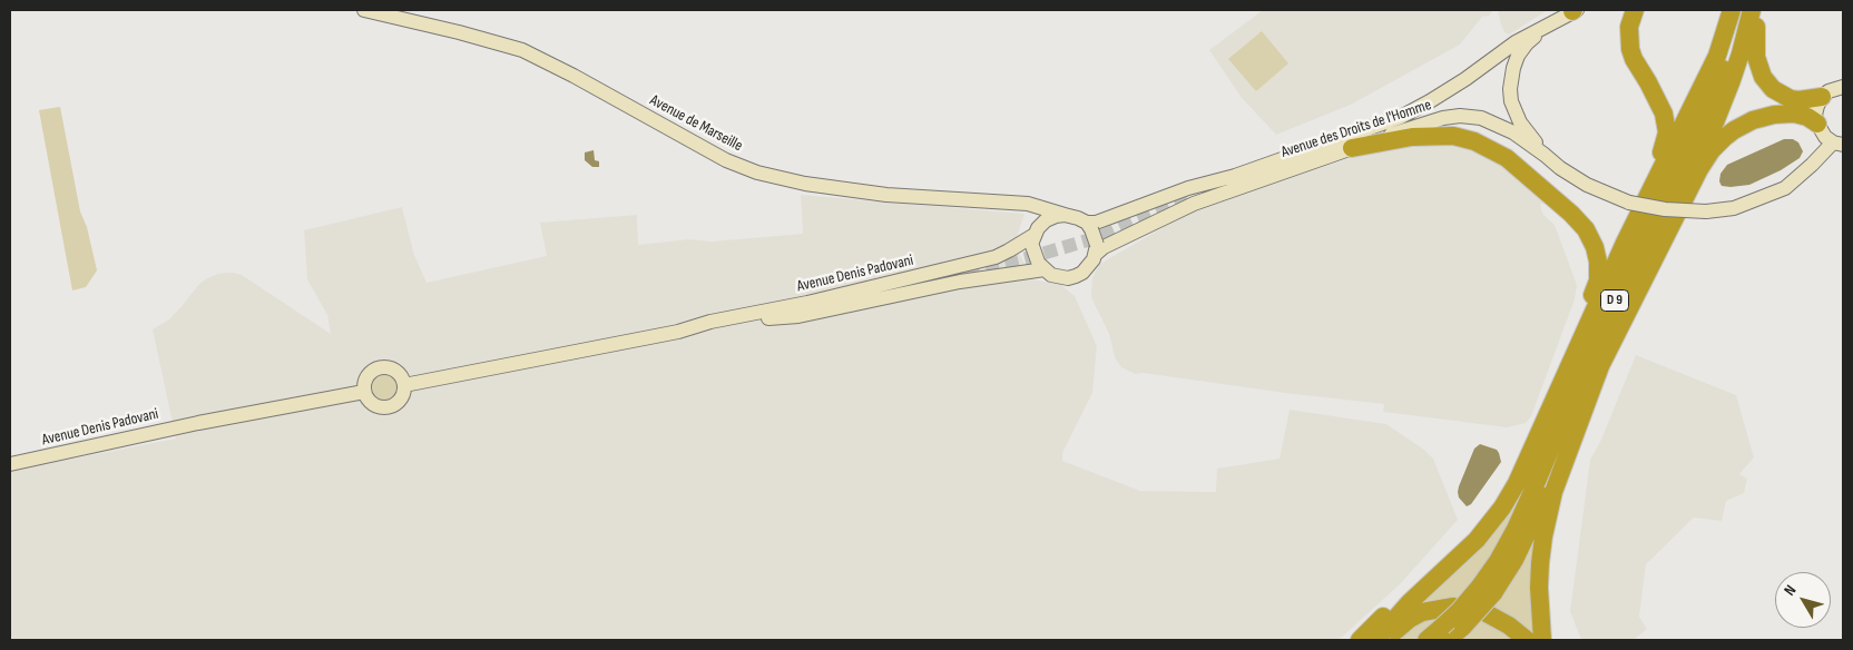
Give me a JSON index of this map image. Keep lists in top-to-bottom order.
{
  "streets": {
    "highway": ["D 9"],
    "main road": ["Avenue de Marseille", "Avenue des Droits de l'Homme", "Avenue Denis Padovani"]
  },
  "crossings": [
    ["Avenue de Marseille", "Avenue des Droits de l'Homme"],
    ["Avenue de Marseille", "Avenue Denis Padovani"],
    ["Avenue des Droits de l'Homme", "Avenue Denis Padovani"]
  ],
  "north": "top left"
}
